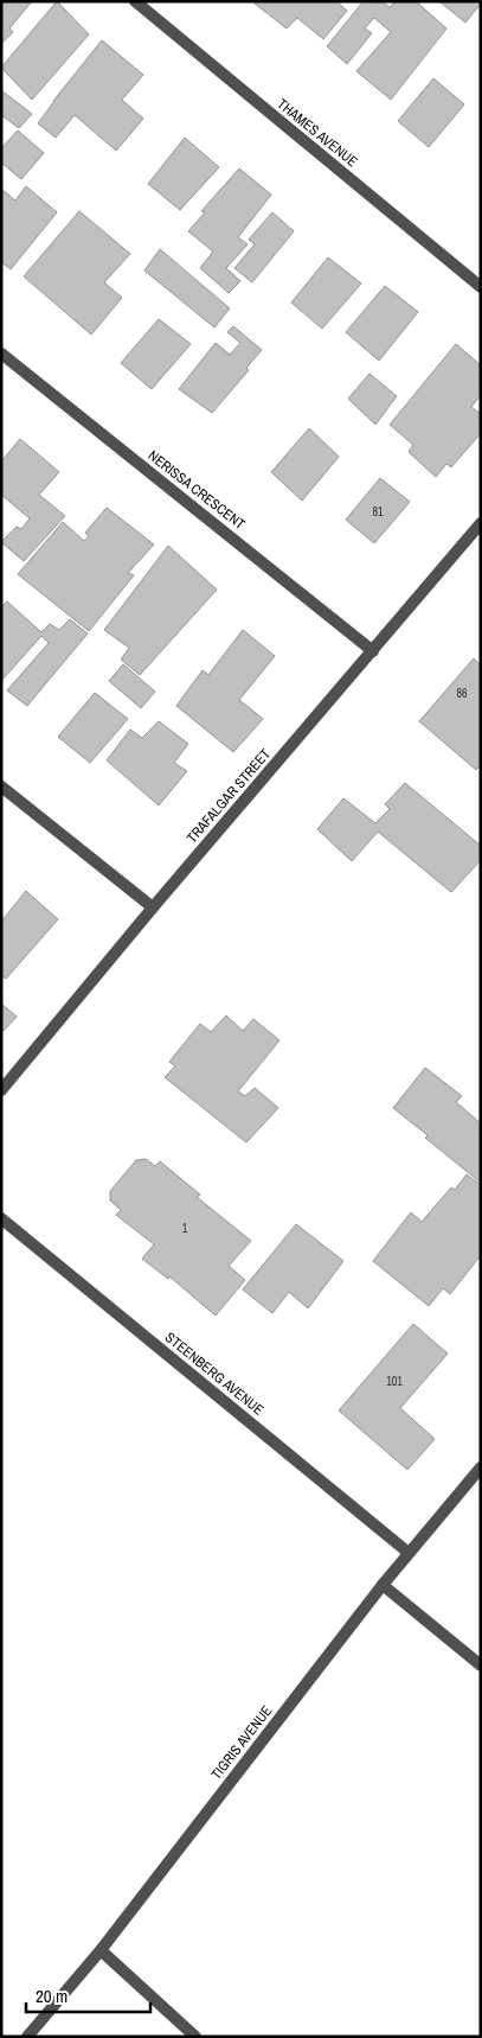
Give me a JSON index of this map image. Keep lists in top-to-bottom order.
{
  "streets": {
    "street": [
      "THAMES AVENUE",
      "NERISSA CRESCENT",
      "TRAFALGAR STREET",
      "STEENBERG AVENUE",
      "TIGRIS AVENUE"
    ]
  },
  "crossings": [
    ["NERISSA CRESCENT", "TRAFALGAR STREET"],
    ["STEENBERG AVENUE", "TIGRIS AVENUE"]
  ],
  "house_numbers": [
    "81",
    "86",
    "1",
    "101"
  ],
  "scale_bar": "20 m"
}
